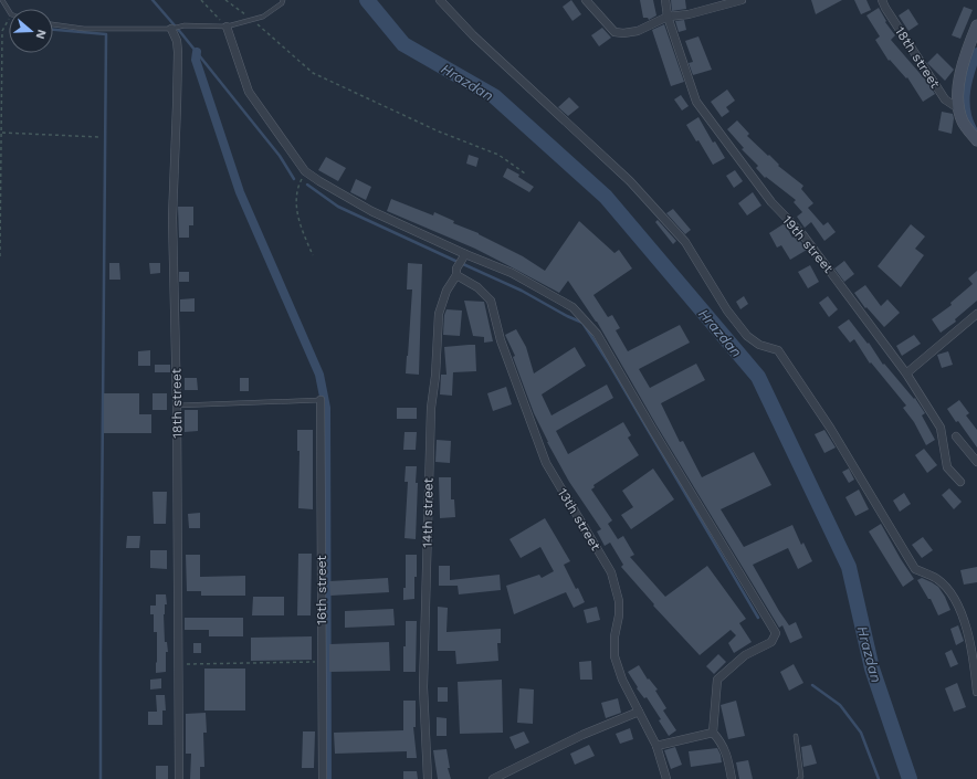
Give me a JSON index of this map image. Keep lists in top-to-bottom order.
{
  "streets": {
    "street": [
      "18th street",
      "19th street",
      "14th street",
      "13th street",
      "16th street"
    ]
  },
  "crossings": [
    ["14th street", "13th street"]
  ],
  "water": ["Hrazdan"],
  "north": "right"
}
